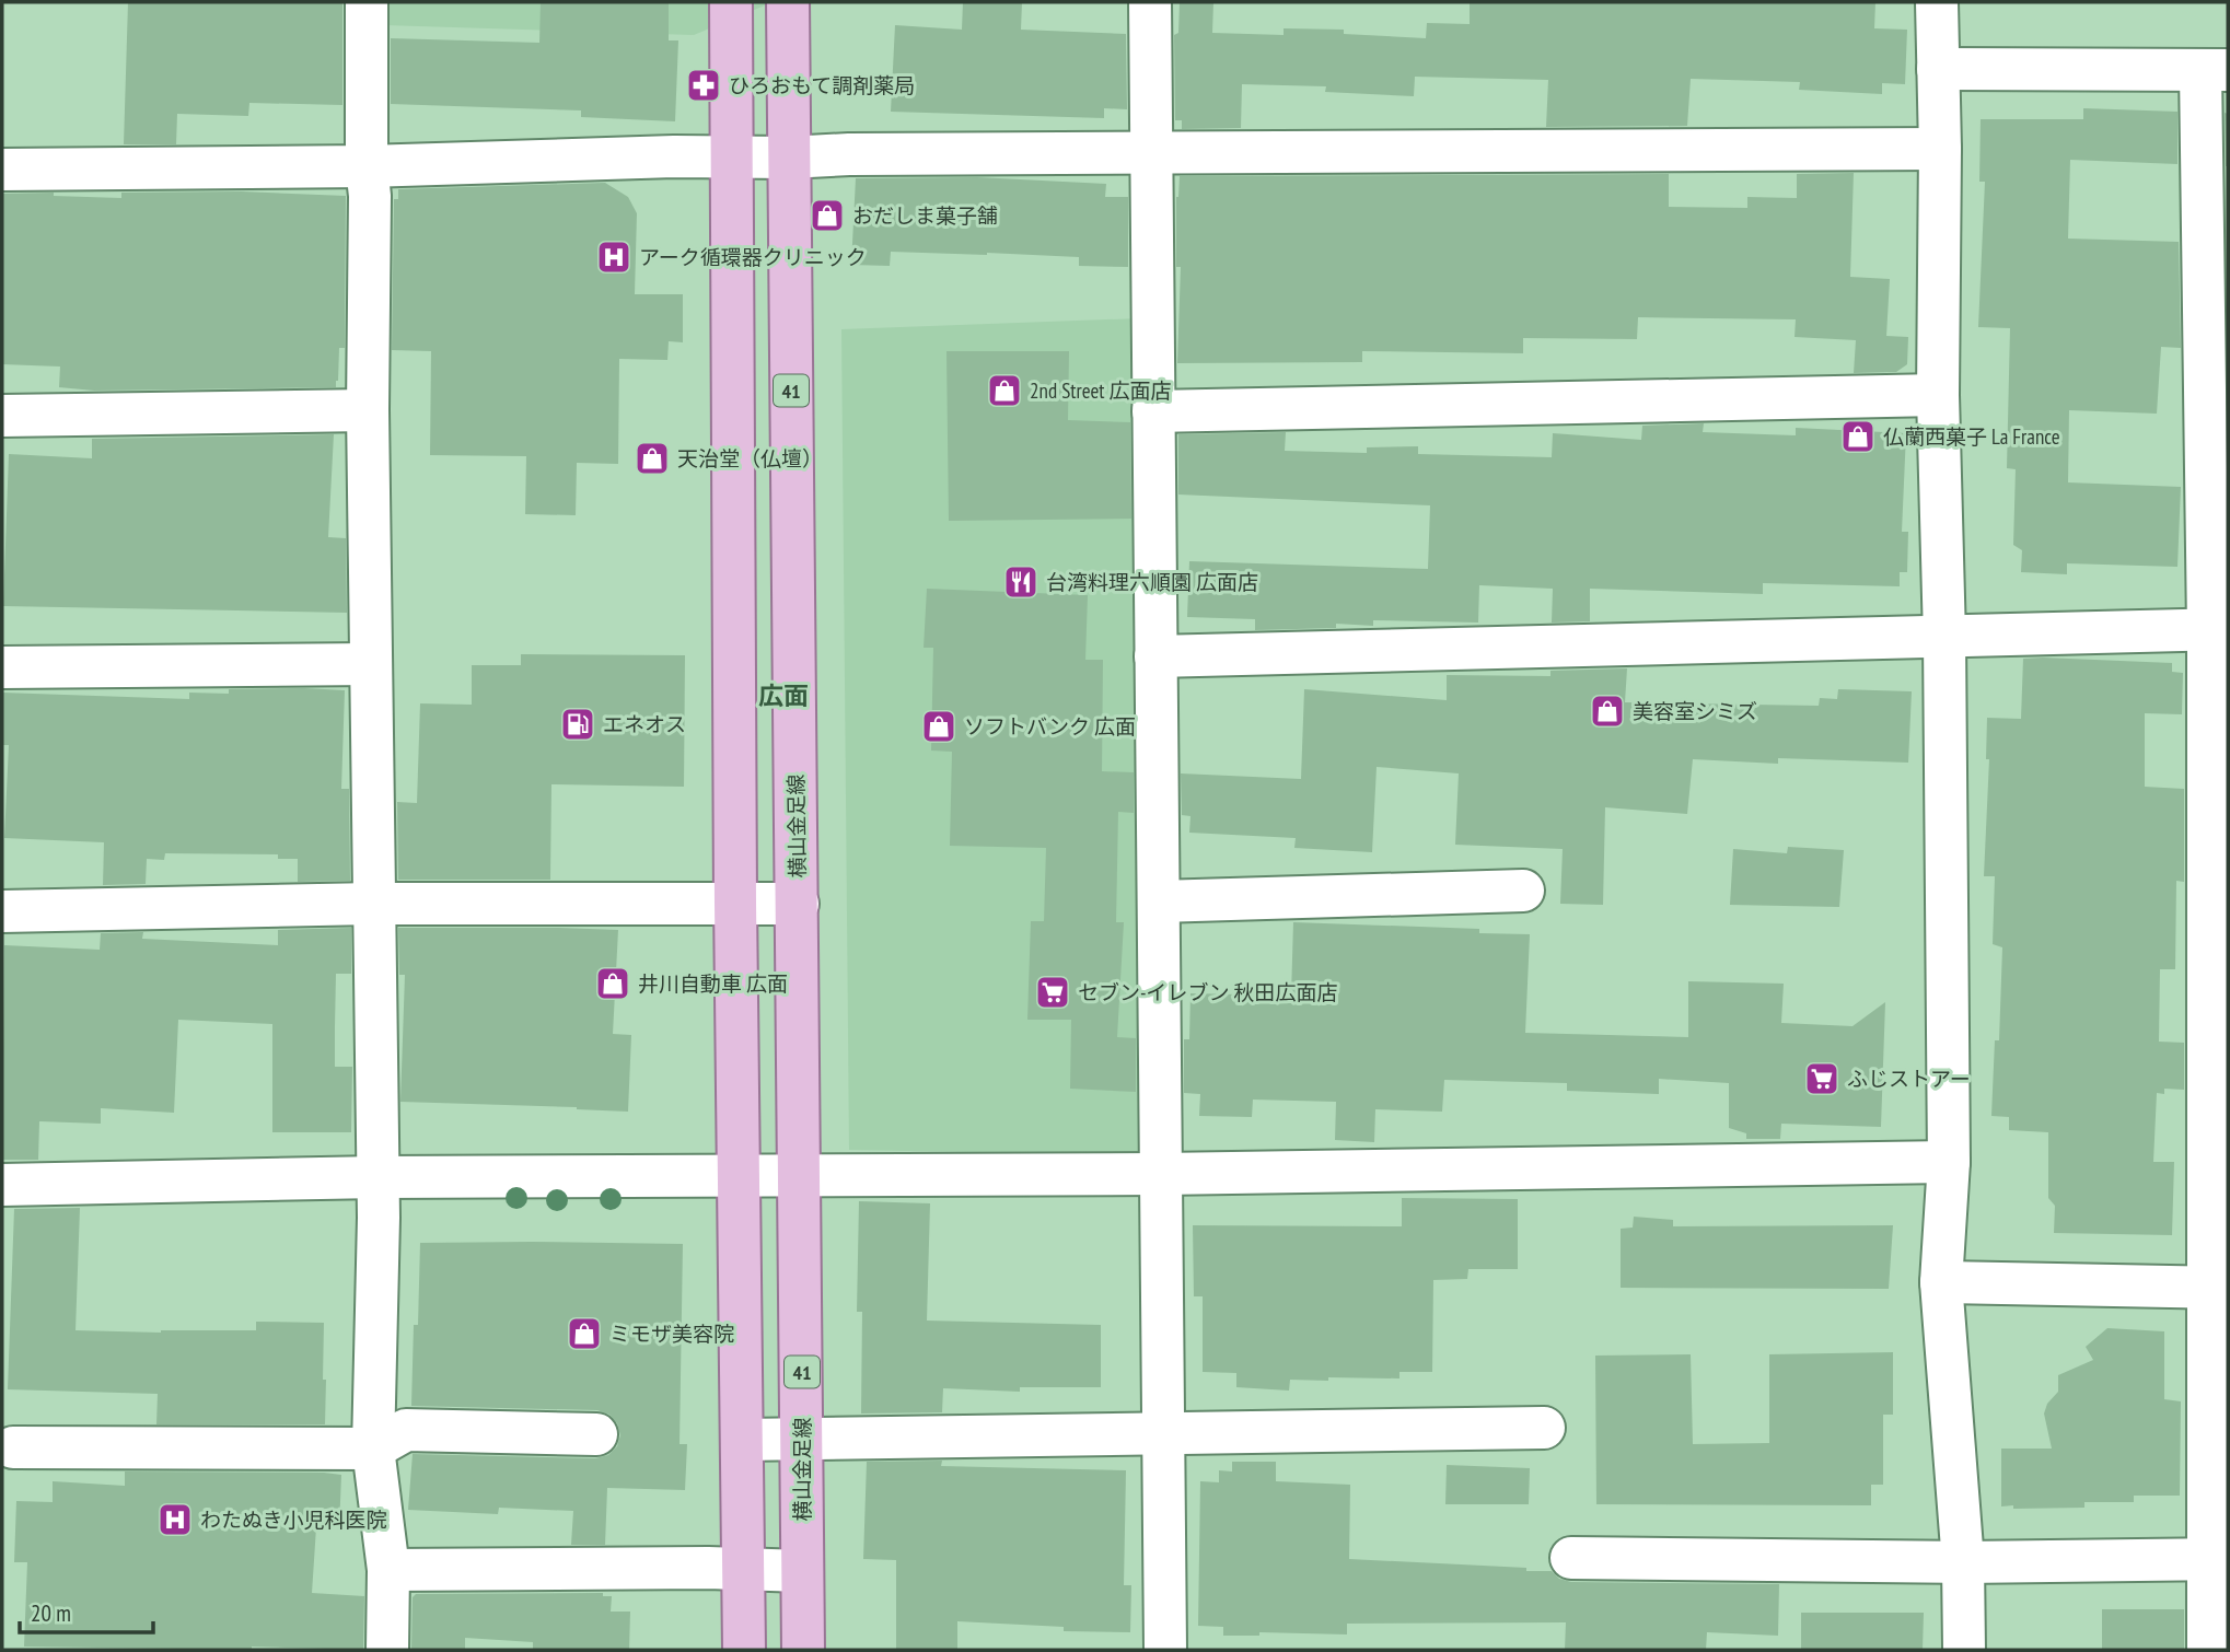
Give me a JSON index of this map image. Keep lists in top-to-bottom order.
{
  "streets": {
    "main road": ["41", "横山金足線"]
  },
  "districts": ["広面"],
  "places": {
    "pharmacy": ["ひろおもて調剤薬局"],
    "shop": [
      "おだしま菓子舗",
      "2nd Street 広面店",
      "仏蘭西菓子 La France",
      "天治堂（仏壇）",
      "美容室シミズ",
      "ソフトバンク 広面",
      "井川自動車 広面",
      "ミモザ美容院"
    ],
    "hospital": ["アーク循環器クリニック", "わたぬき小児科医院"],
    "restaurant": ["台湾料理六順園 広面店"],
    "fuel station": ["エネオス"],
    "supermarket": ["セブン-イレブン 秋田広面店", "ふじストアー"]
  },
  "scale_bar": "20 m"
}
